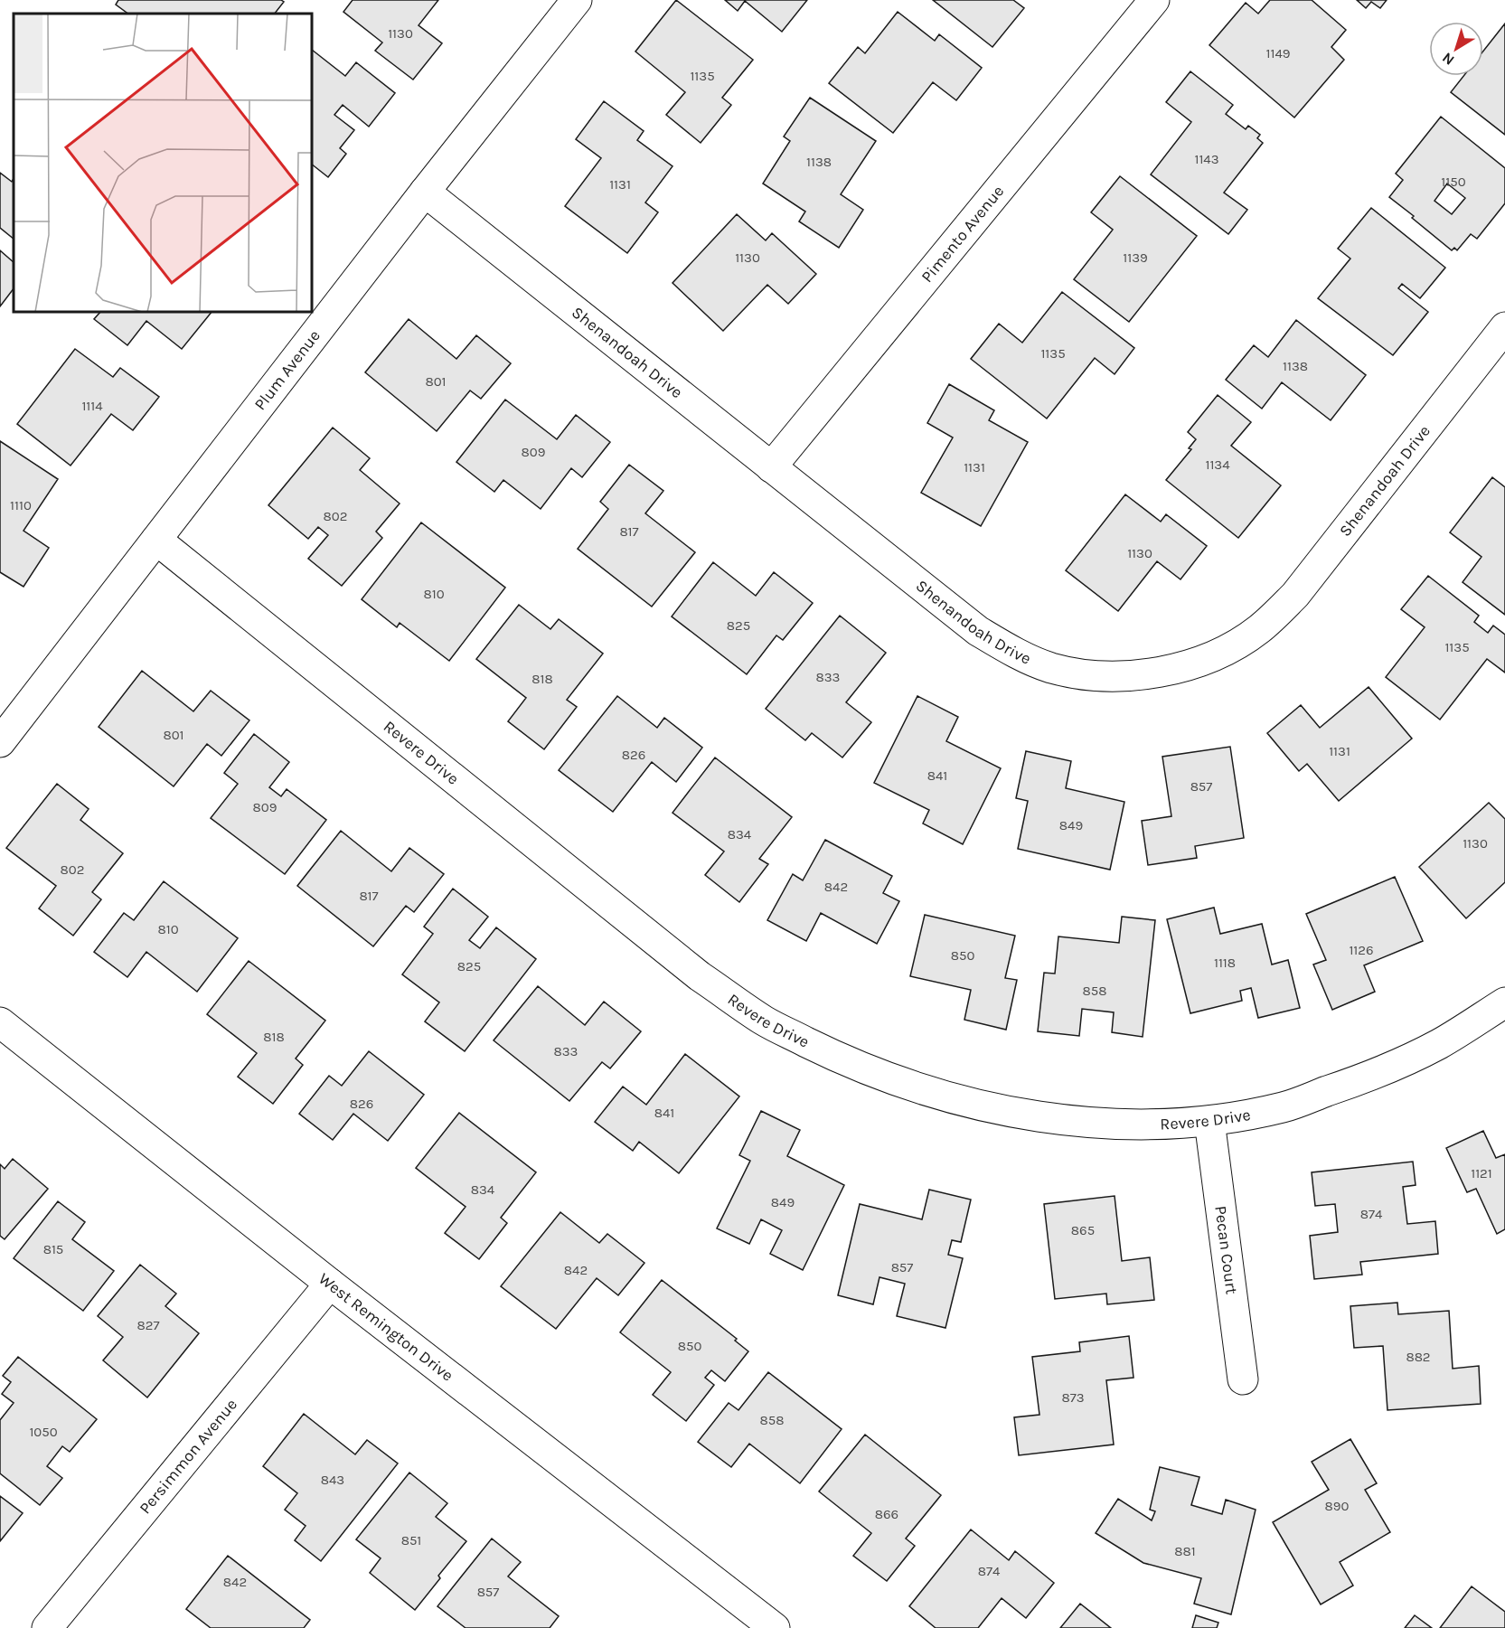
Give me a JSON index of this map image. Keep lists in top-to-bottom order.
{
  "streets": {
    "street": [
      "Pimento Avenue",
      "Shenandoah Drive",
      "Plum Avenue",
      "Revere Drive",
      "Pecan Court",
      "West Remington Drive",
      "Persimmon Avenue"
    ]
  },
  "crossings": [
    ["Pimento Avenue", "Shenandoah Drive"],
    ["Shenandoah Drive", "Plum Avenue"],
    ["Plum Avenue", "Revere Drive"],
    ["Revere Drive", "Pecan Court"],
    ["West Remington Drive", "Persimmon Avenue"]
  ],
  "house_numbers": [
    "1130",
    "1149",
    "1135",
    "1143",
    "1138",
    "1150",
    "1131",
    "1130",
    "1139",
    "1135",
    "1138",
    "801",
    "1114",
    "809",
    "1134",
    "1131",
    "1110",
    "802",
    "817",
    "1130",
    "810",
    "825",
    "1135",
    "833",
    "818",
    "801",
    "1131",
    "826",
    "841",
    "857",
    "809",
    "849",
    "834",
    "1130",
    "802",
    "842",
    "817",
    "810",
    "1126",
    "850",
    "1118",
    "825",
    "858",
    "818",
    "833",
    "826",
    "841",
    "1121",
    "834",
    "849",
    "874",
    "865",
    "815",
    "857",
    "842",
    "827",
    "850",
    "882",
    "873",
    "858",
    "1050",
    "843",
    "890",
    "866",
    "851",
    "881",
    "874",
    "842",
    "857"
  ],
  "north": "bottom left"
}
